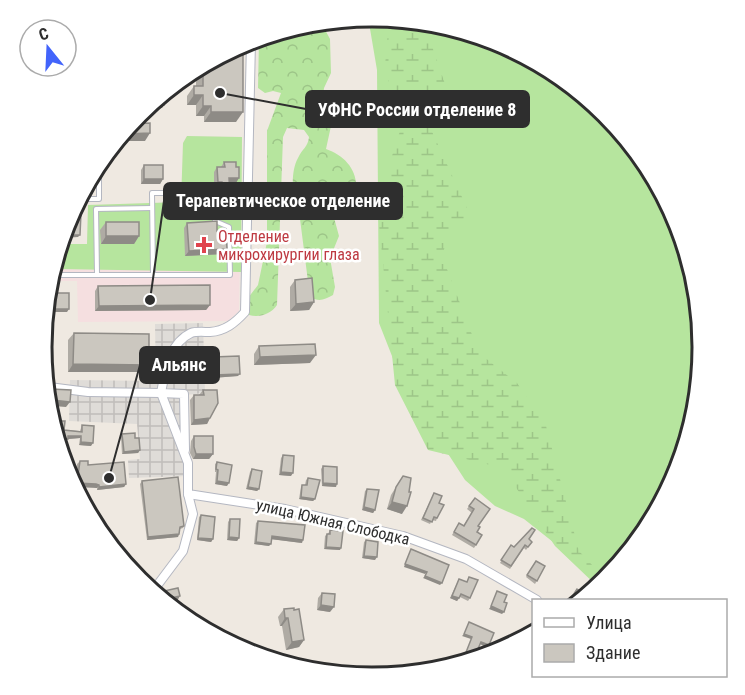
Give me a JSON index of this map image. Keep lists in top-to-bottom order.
{
  "streets": {
    "street": ["улица Южная Слободка"]
  },
  "places": {
    "other": ["УФНС России отделение 8", "Терапевтическое отделение", "Альянс"],
    "health": ["Отделение микрохирургии глаза"]
  },
  "legend": ["Улица", "Здание"],
  "north": "top"
}
